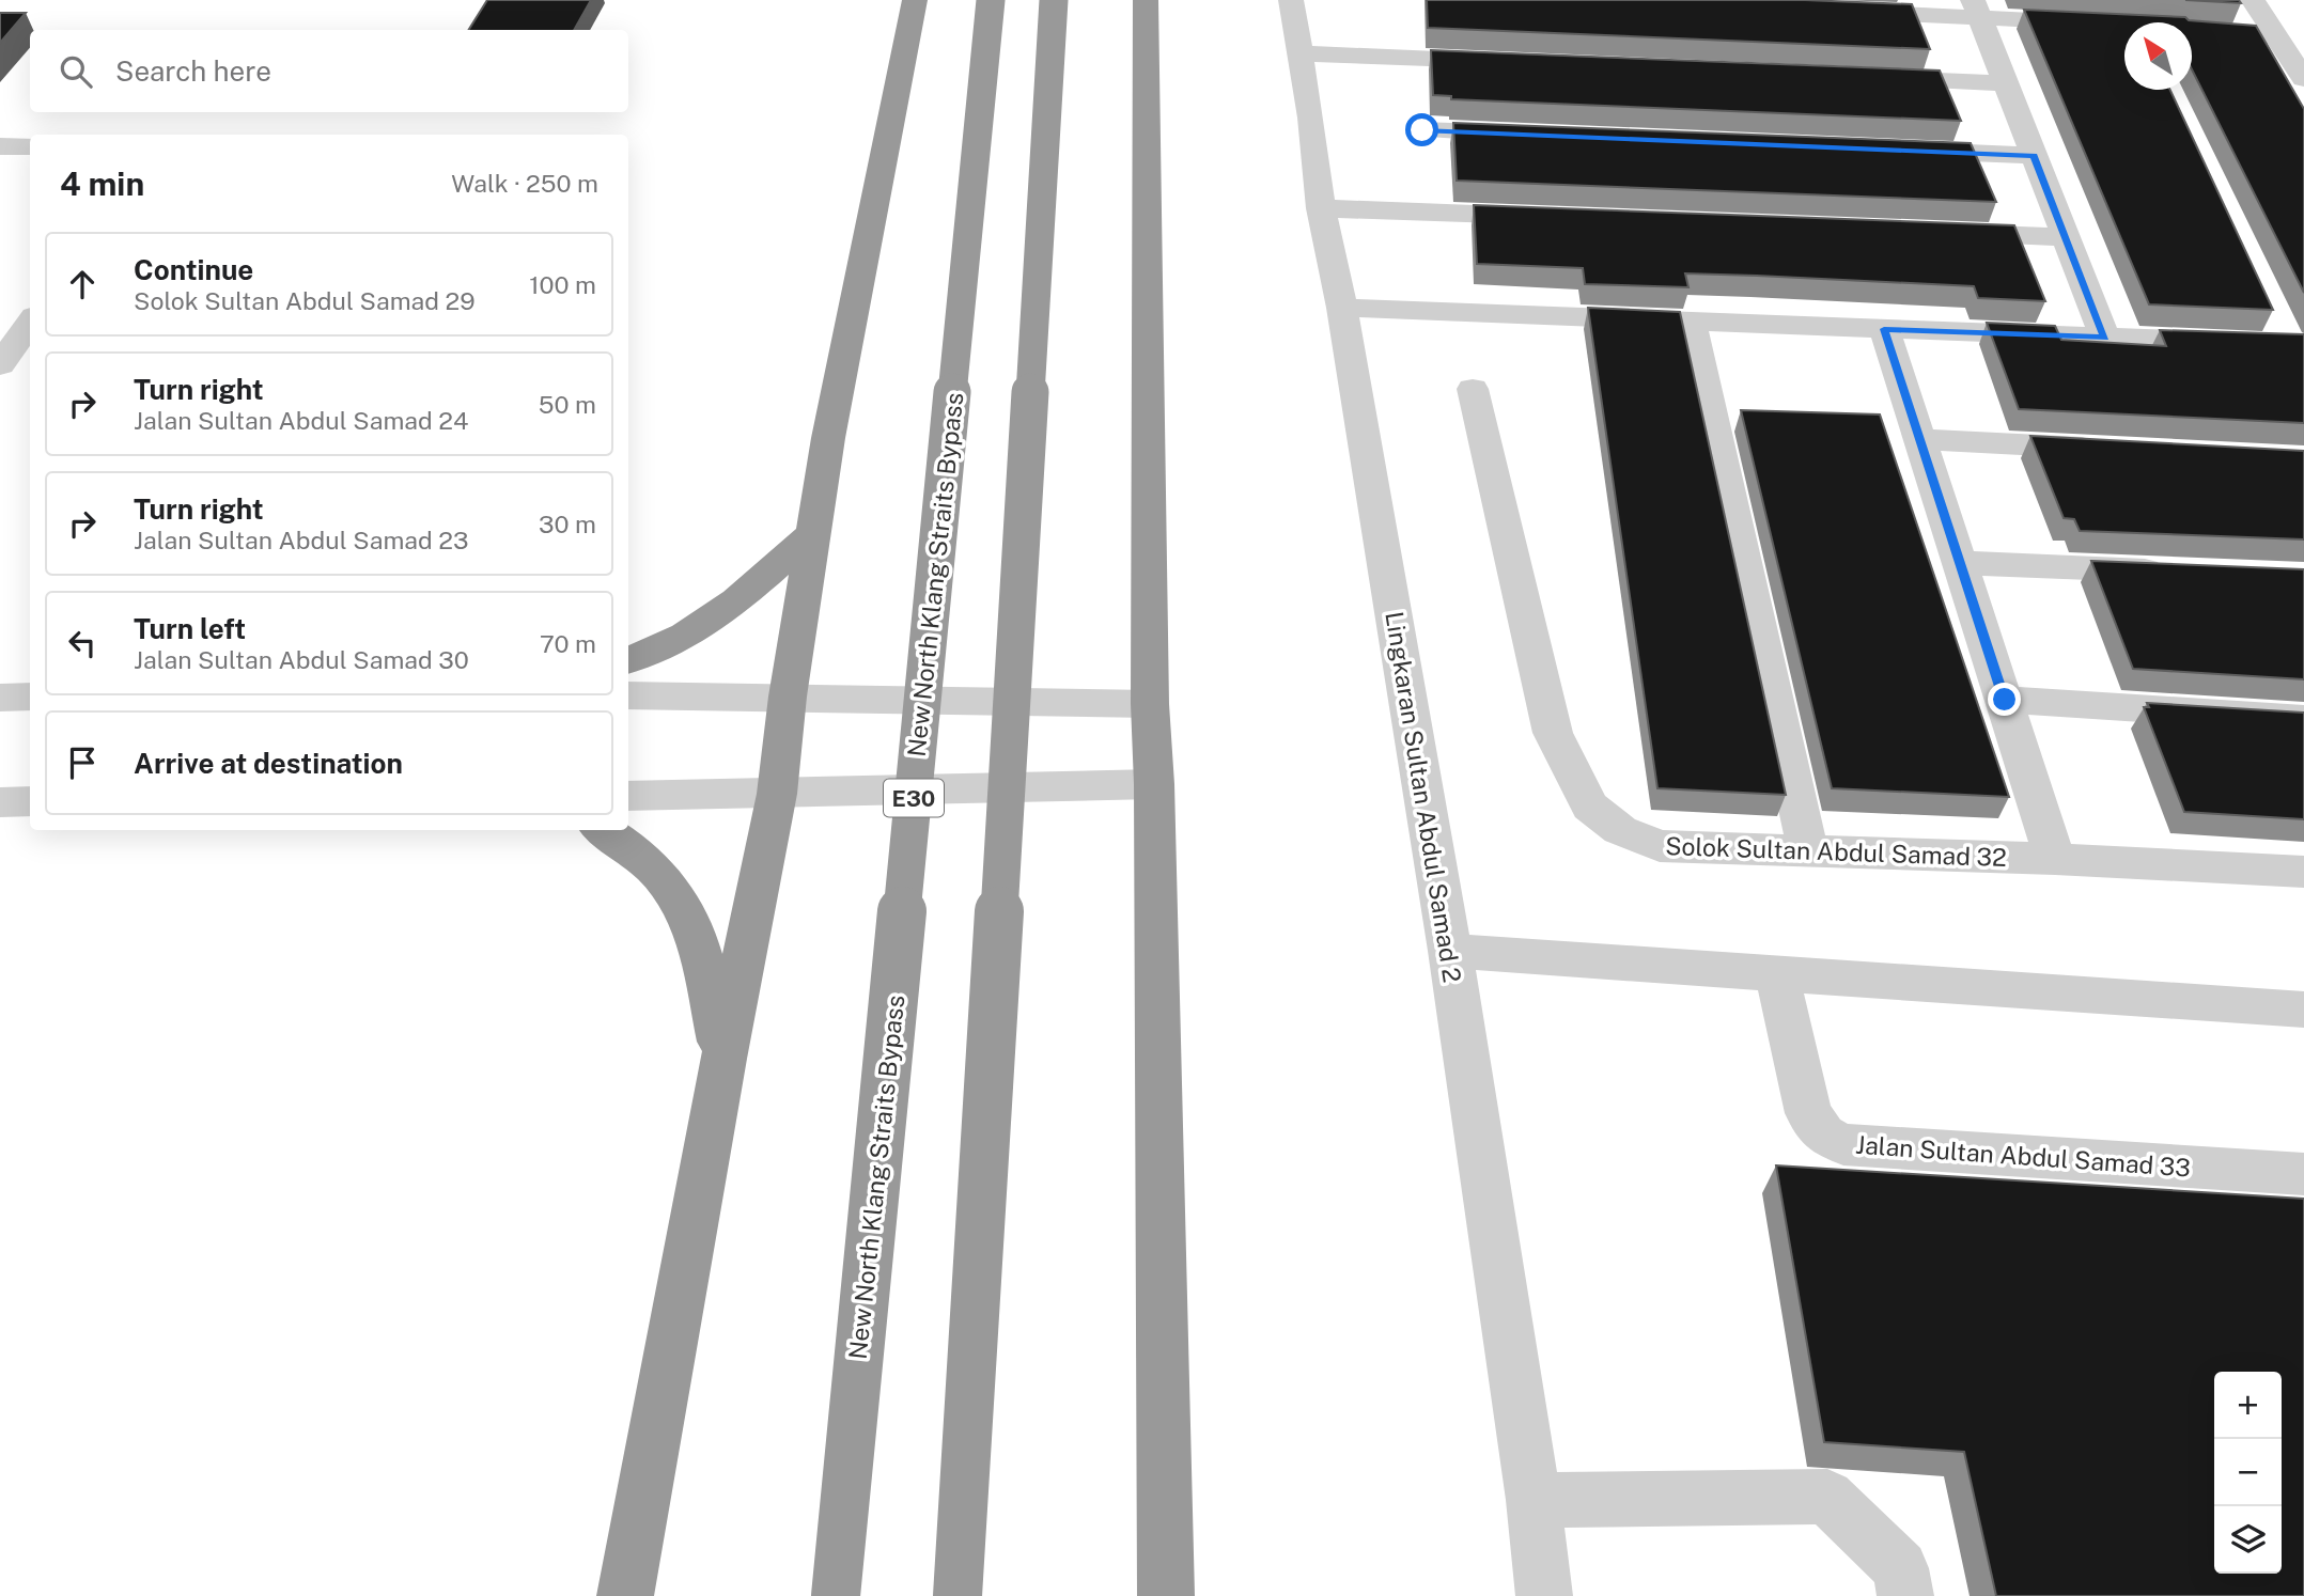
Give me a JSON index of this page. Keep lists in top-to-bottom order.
{
  "streets": {
    "highway": ["New North Klang Straits Bypass", "E30"],
    "street": ["Lingkaran Sultan Abdul Samad 2", "Solok Sultan Abdul Samad 32", "Jalan Sultan Abdul Samad 33"]
  },
  "north": "top left",
  "page": {
    "search": "Search here",
    "heading": ["4 min", "Walk · 250 m"],
    "list": [
      ["Continue", "Solok Sultan Abdul Samad 29", "100 m"],
      ["Turn right", "Jalan Sultan Abdul Samad 24", "50 m"],
      ["Turn right", "Jalan Sultan Abdul Samad 23", "30 m"],
      ["Turn left", "Jalan Sultan Abdul Samad 30", "70 m"],
      "Arrive at destination"
    ],
    "map_buttons": ["+", "−"]
  }
}
